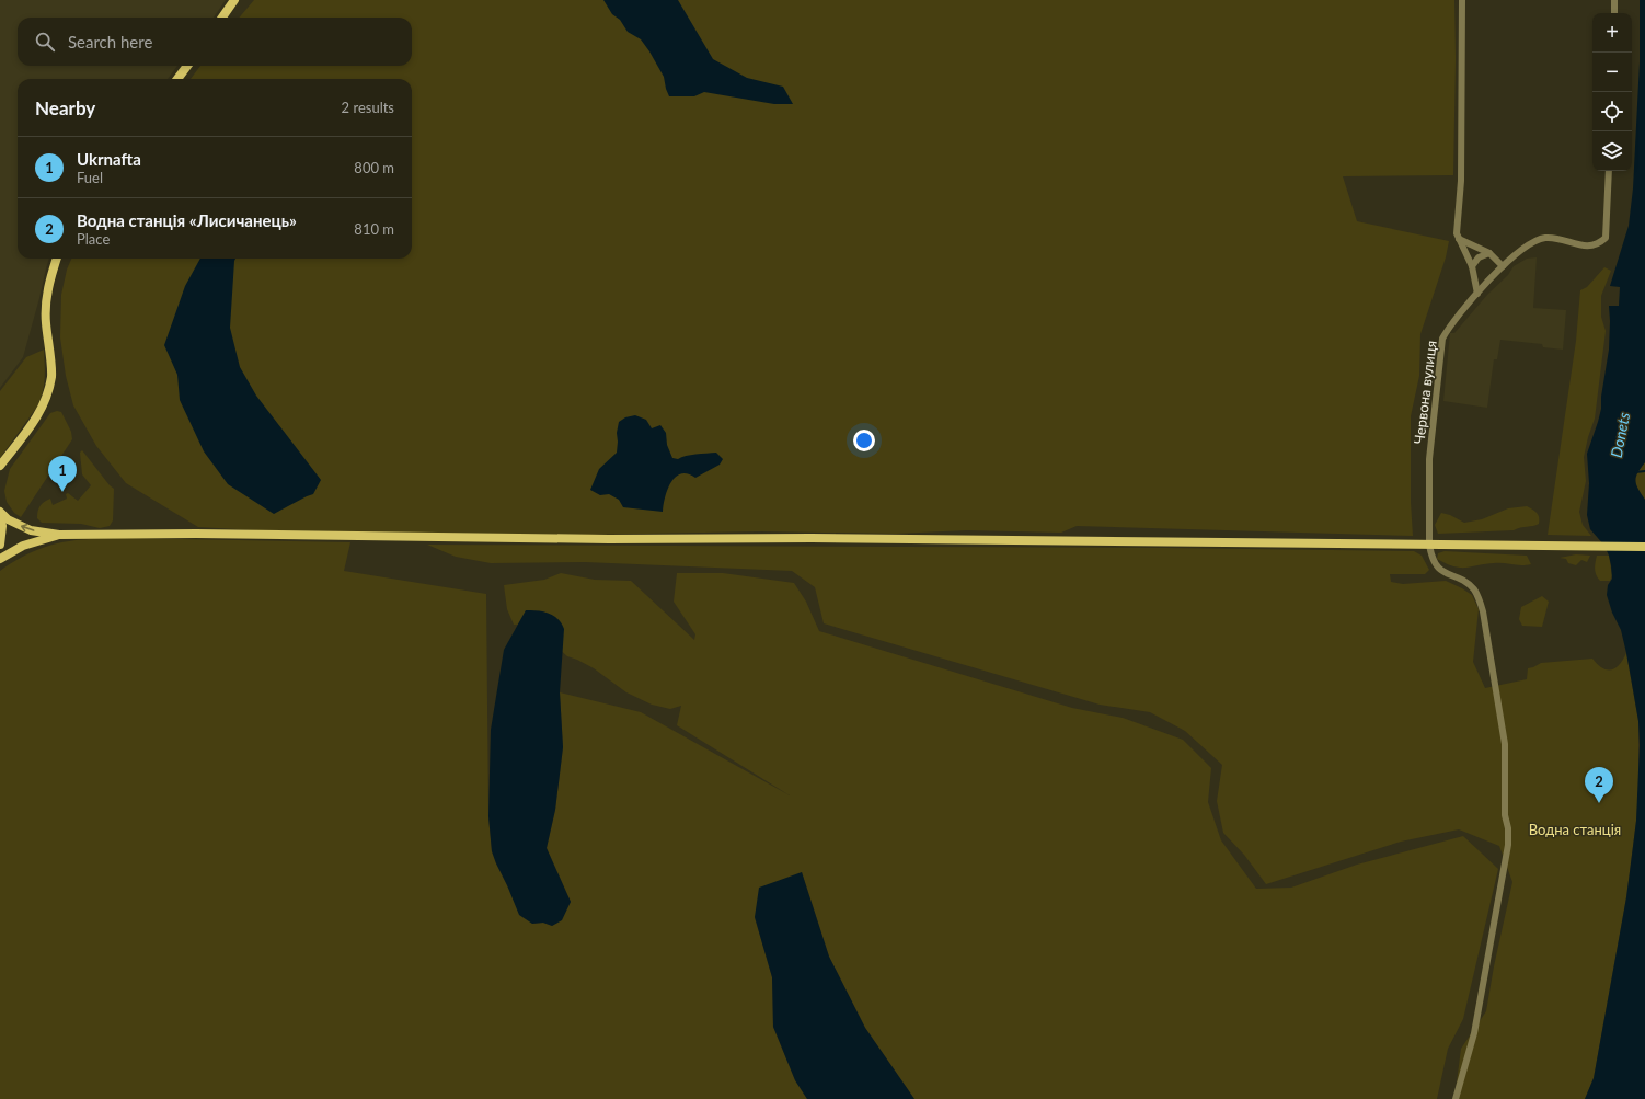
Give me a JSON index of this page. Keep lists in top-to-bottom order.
{
  "streets": {
    "street": ["Червона вулиця"]
  },
  "water": ["Donets"],
  "parks": ["Водна станція"],
  "page": {
    "map_buttons": ["+", "−"],
    "search": "Search here",
    "heading": ["Nearby", "2 results"],
    "list": [
      {
        "mark": "1",
        "name": "Ukrnafta",
        "note": "Fuel",
        "value": "800 m"
      },
      {
        "mark": "2",
        "name": "Водна станція «Лисичанець»",
        "note": "Place",
        "value": "810 m"
      }
    ],
    "pins": ["1", "2"]
  }
}
